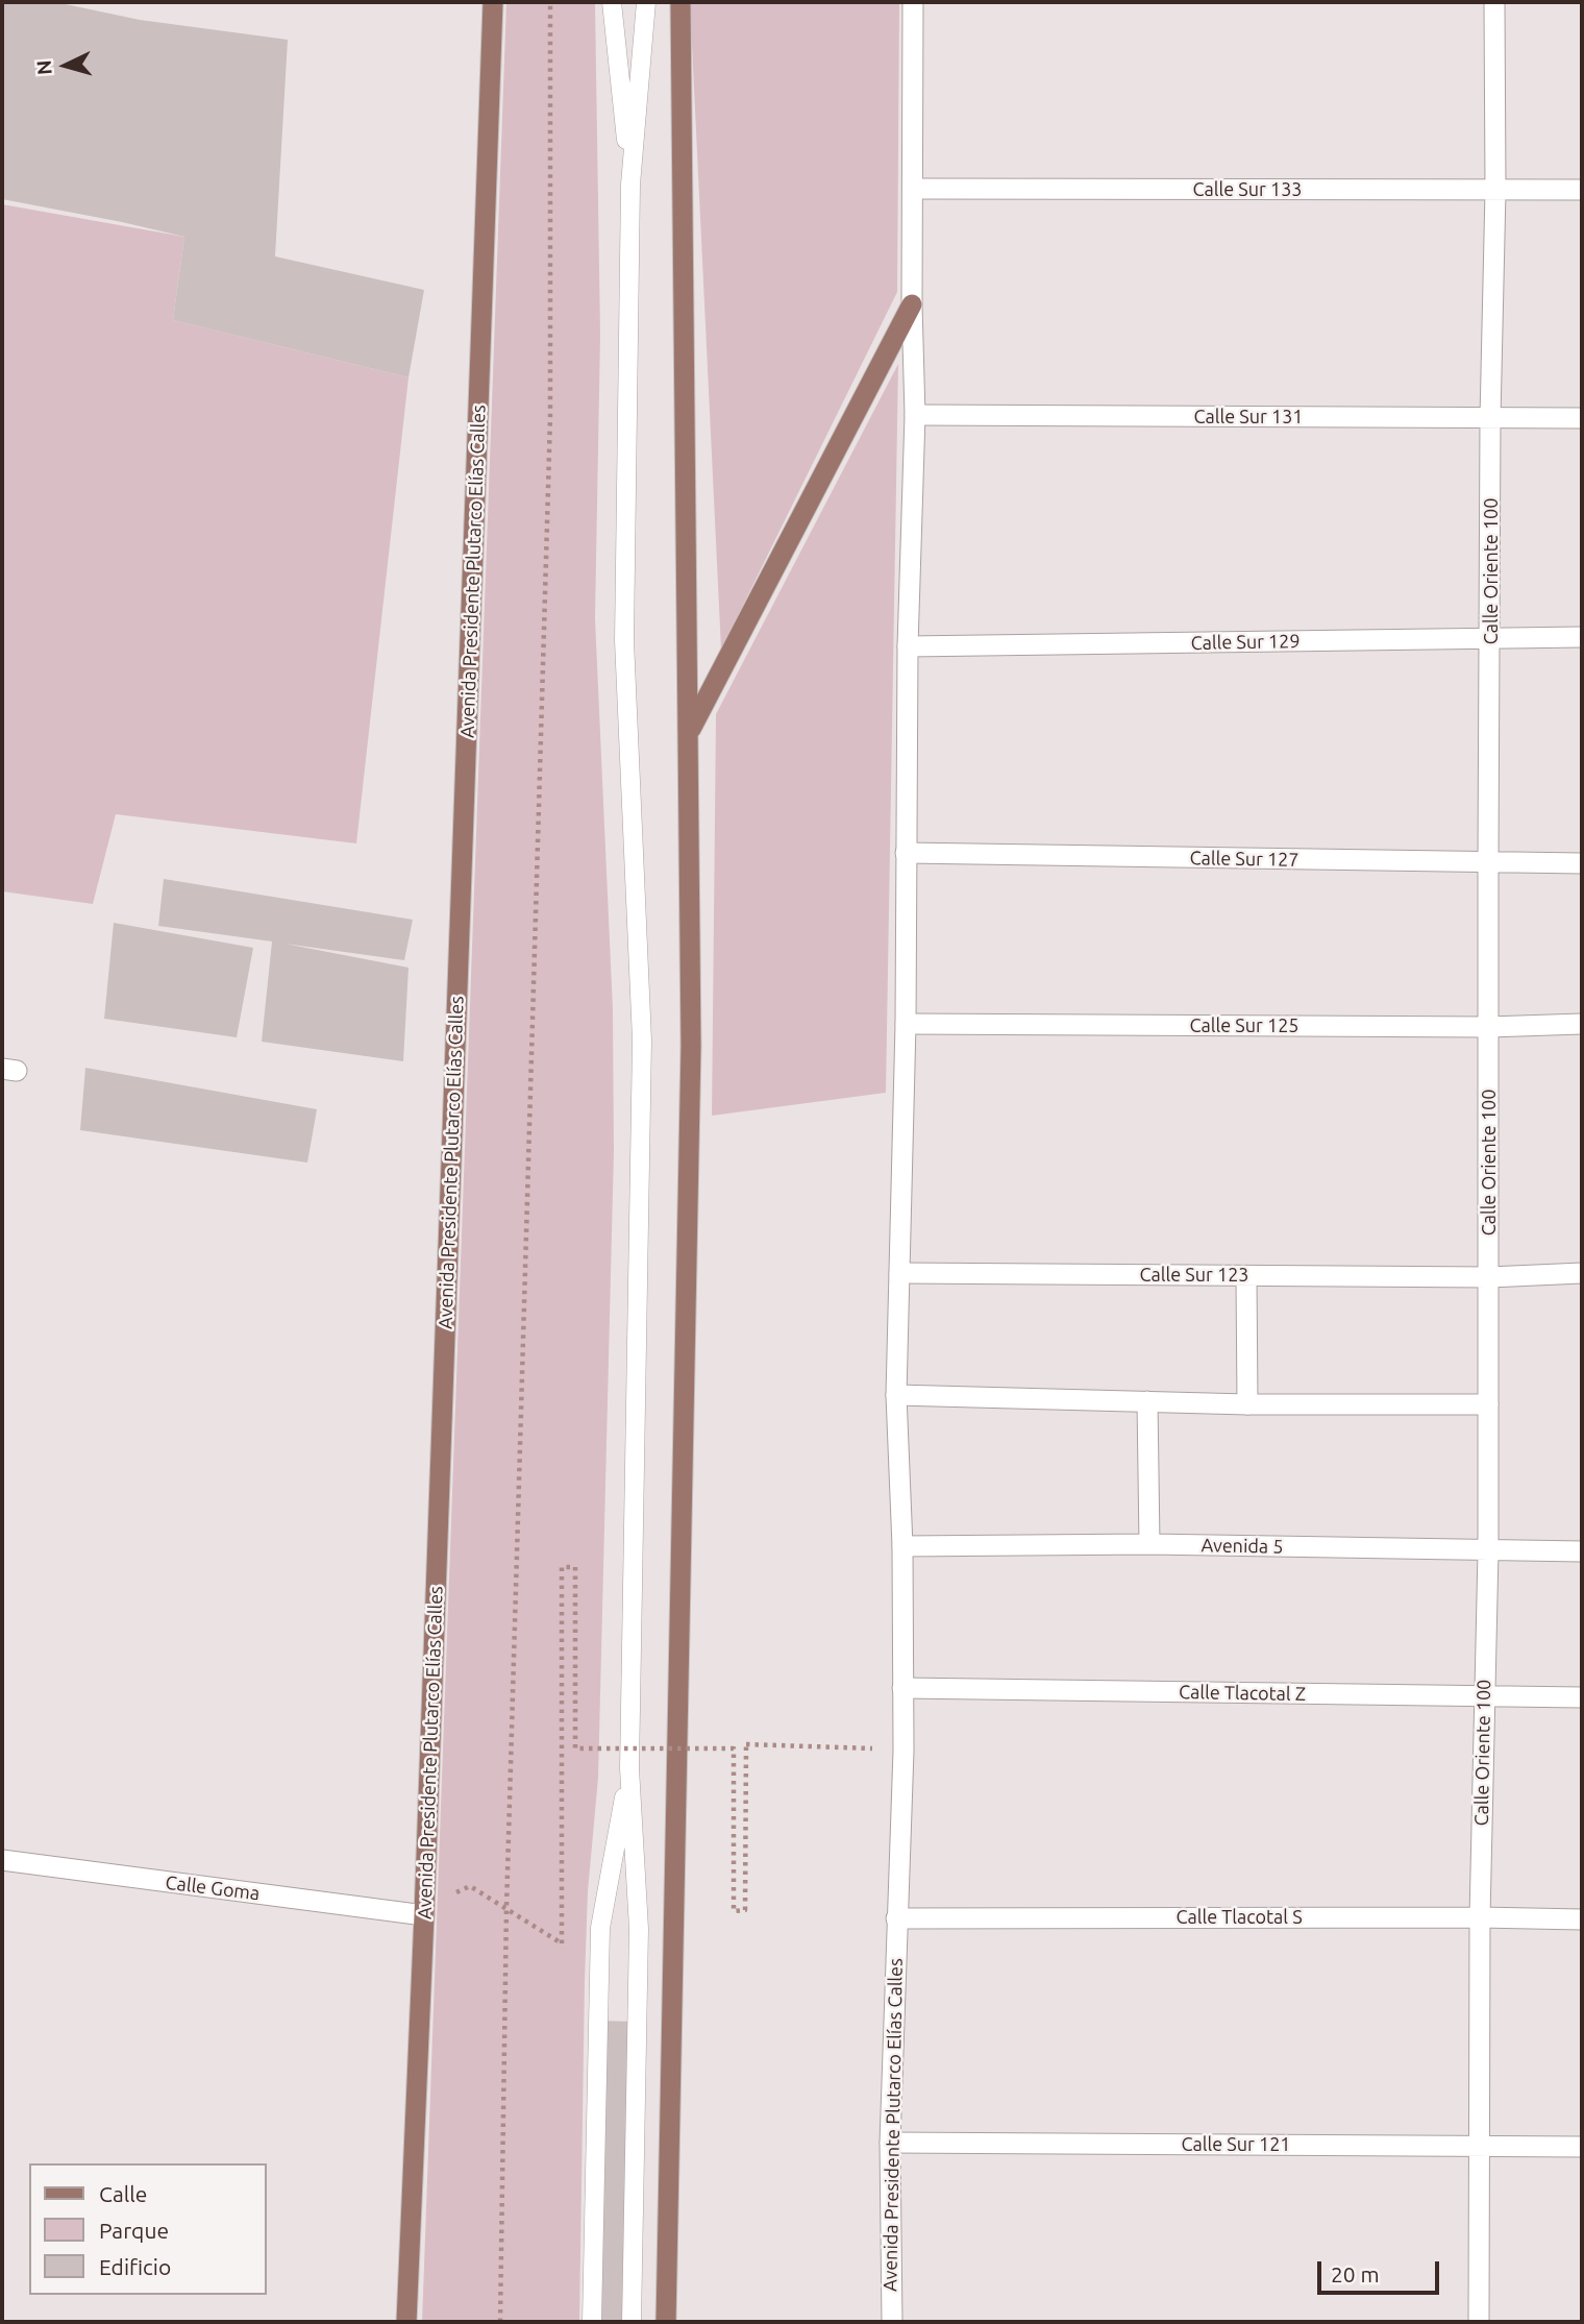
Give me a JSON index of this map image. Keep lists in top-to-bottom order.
{
  "streets": {
    "main road": ["Avenida Presidente Plutarco Elías Calles"],
    "street": [
      "Calle Sur 133",
      "Calle Sur 131",
      "Calle Oriente 100",
      "Calle Sur 129",
      "Calle Sur 127",
      "Calle Sur 125",
      "Calle Sur 123",
      "Avenida 5",
      "Calle Tlacotal Z",
      "Calle Goma",
      "Calle Tlacotal S",
      "Calle Sur 121"
    ]
  },
  "crossings": [
    ["Calle Sur 133", "Avenida Presidente Plutarco Elías Calles"],
    ["Calle Sur 133", "Calle Oriente 100"],
    ["Calle Sur 131", "Avenida Presidente Plutarco Elías Calles"],
    ["Calle Sur 131", "Calle Oriente 100"],
    ["Avenida Presidente Plutarco Elías Calles", "Calle Sur 129"],
    ["Avenida Presidente Plutarco Elías Calles", "Calle Sur 127"],
    ["Avenida Presidente Plutarco Elías Calles", "Calle Sur 125"],
    ["Avenida Presidente Plutarco Elías Calles", "Calle Sur 123"],
    ["Avenida Presidente Plutarco Elías Calles", "Avenida 5"],
    ["Avenida Presidente Plutarco Elías Calles", "Calle Tlacotal Z"],
    ["Avenida Presidente Plutarco Elías Calles", "Calle Goma"],
    ["Avenida Presidente Plutarco Elías Calles", "Calle Tlacotal S"],
    ["Avenida Presidente Plutarco Elías Calles", "Calle Sur 121"],
    ["Calle Oriente 100", "Calle Sur 129"],
    ["Calle Oriente 100", "Calle Sur 127"],
    ["Calle Oriente 100", "Calle Sur 125"],
    ["Calle Oriente 100", "Calle Sur 123"],
    ["Calle Oriente 100", "Avenida 5"],
    ["Calle Oriente 100", "Calle Tlacotal Z"],
    ["Calle Oriente 100", "Calle Tlacotal S"],
    ["Calle Oriente 100", "Calle Sur 121"]
  ],
  "legend": ["Calle", "Parque", "Edificio"],
  "scale_bar": "20 m",
  "north": "left"
}
